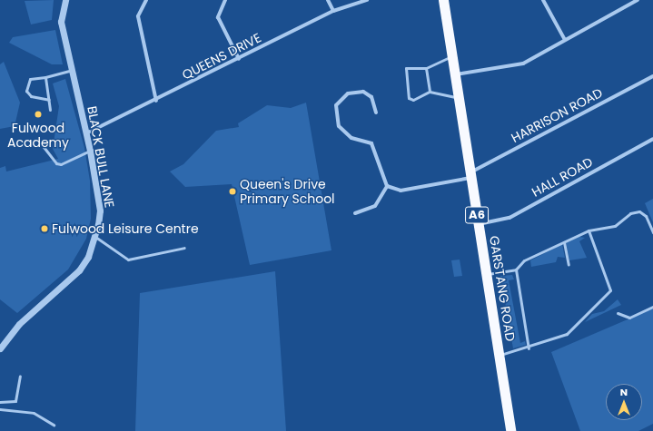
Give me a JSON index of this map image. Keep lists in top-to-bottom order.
{
  "streets": {
    "highway": ["A6", "GARSTANG ROAD"],
    "street": [
      "QUEENS DRIVE",
      "HARRISON ROAD",
      "BLACK BULL LANE",
      "HALL ROAD"
    ]
  },
  "crossings": [
    ["QUEENS DRIVE", "BLACK BULL LANE"],
    ["HARRISON ROAD", "GARSTANG ROAD"],
    ["HALL ROAD", "GARSTANG ROAD"]
  ],
  "places": ["Fulwood Academy", "Queen's Drive Primary School", "Fulwood Leisure Centre"],
  "north": "top"
}
